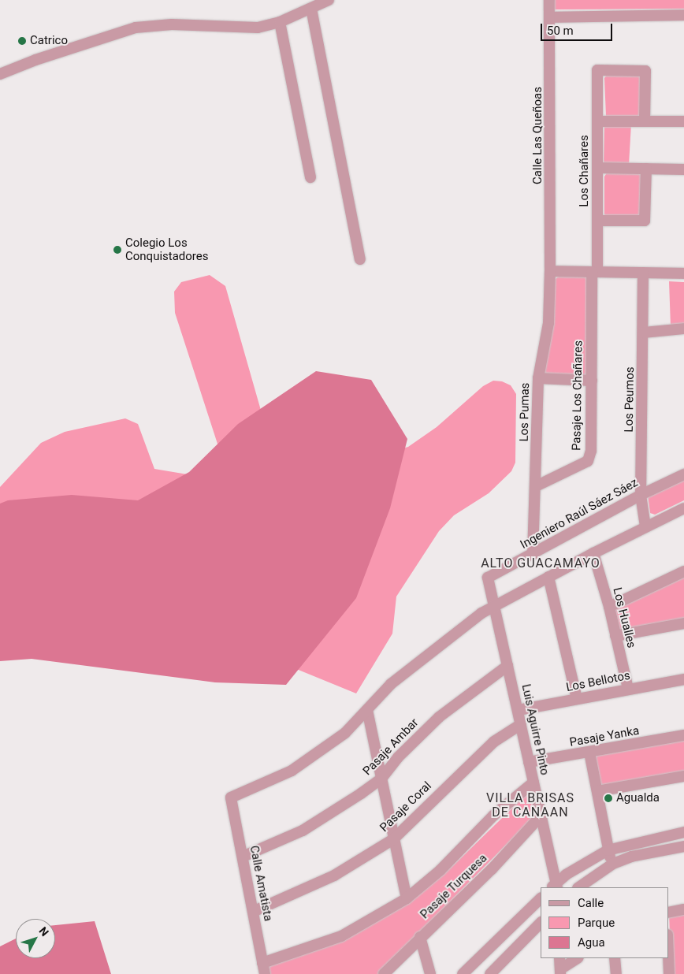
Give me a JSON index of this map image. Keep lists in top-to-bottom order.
{
  "streets": {
    "street": [
      "Calle Las Queñoas",
      "Los Chañares",
      "Pasaje Los Chañares",
      "Los Peumos",
      "Los Pumas",
      "Ingeniero Raúl Sáez Sáez",
      "Los Hualles",
      "Los Bellotos",
      "Luis Aguirre Pinto",
      "Pasaje Yanka",
      "Pasaje Ambar",
      "Pasaje Coral",
      "Calle Amatista",
      "Pasaje Turquesa"
    ]
  },
  "crossings": [
    ["Calle Las Queñoas", "Los Pumas"],
    ["Los Chañares", "Pasaje Los Chañares"],
    ["Pasaje Los Chañares", "Los Pumas"],
    ["Los Peumos", "Ingeniero Raúl Sáez Sáez"],
    ["Los Pumas", "Ingeniero Raúl Sáez Sáez"],
    ["Ingeniero Raúl Sáez Sáez", "Luis Aguirre Pinto"],
    ["Los Hualles", "Los Bellotos"],
    ["Los Bellotos", "Luis Aguirre Pinto"],
    ["Luis Aguirre Pinto", "Pasaje Yanka"],
    ["Luis Aguirre Pinto", "Pasaje Ambar"],
    ["Luis Aguirre Pinto", "Pasaje Coral"],
    ["Luis Aguirre Pinto", "Pasaje Turquesa"],
    ["Pasaje Ambar", "Calle Amatista"],
    ["Pasaje Coral", "Calle Amatista"]
  ],
  "districts": ["ALTO GUACAMAYO", "VILLA BRISAS DE CANAAN"],
  "places": ["Catrico", "Colegio Los Conquistadores", "Agualda"],
  "legend": ["Calle", "Parque", "Agua"],
  "scale_bar": "50 m",
  "north": "top right"
}
